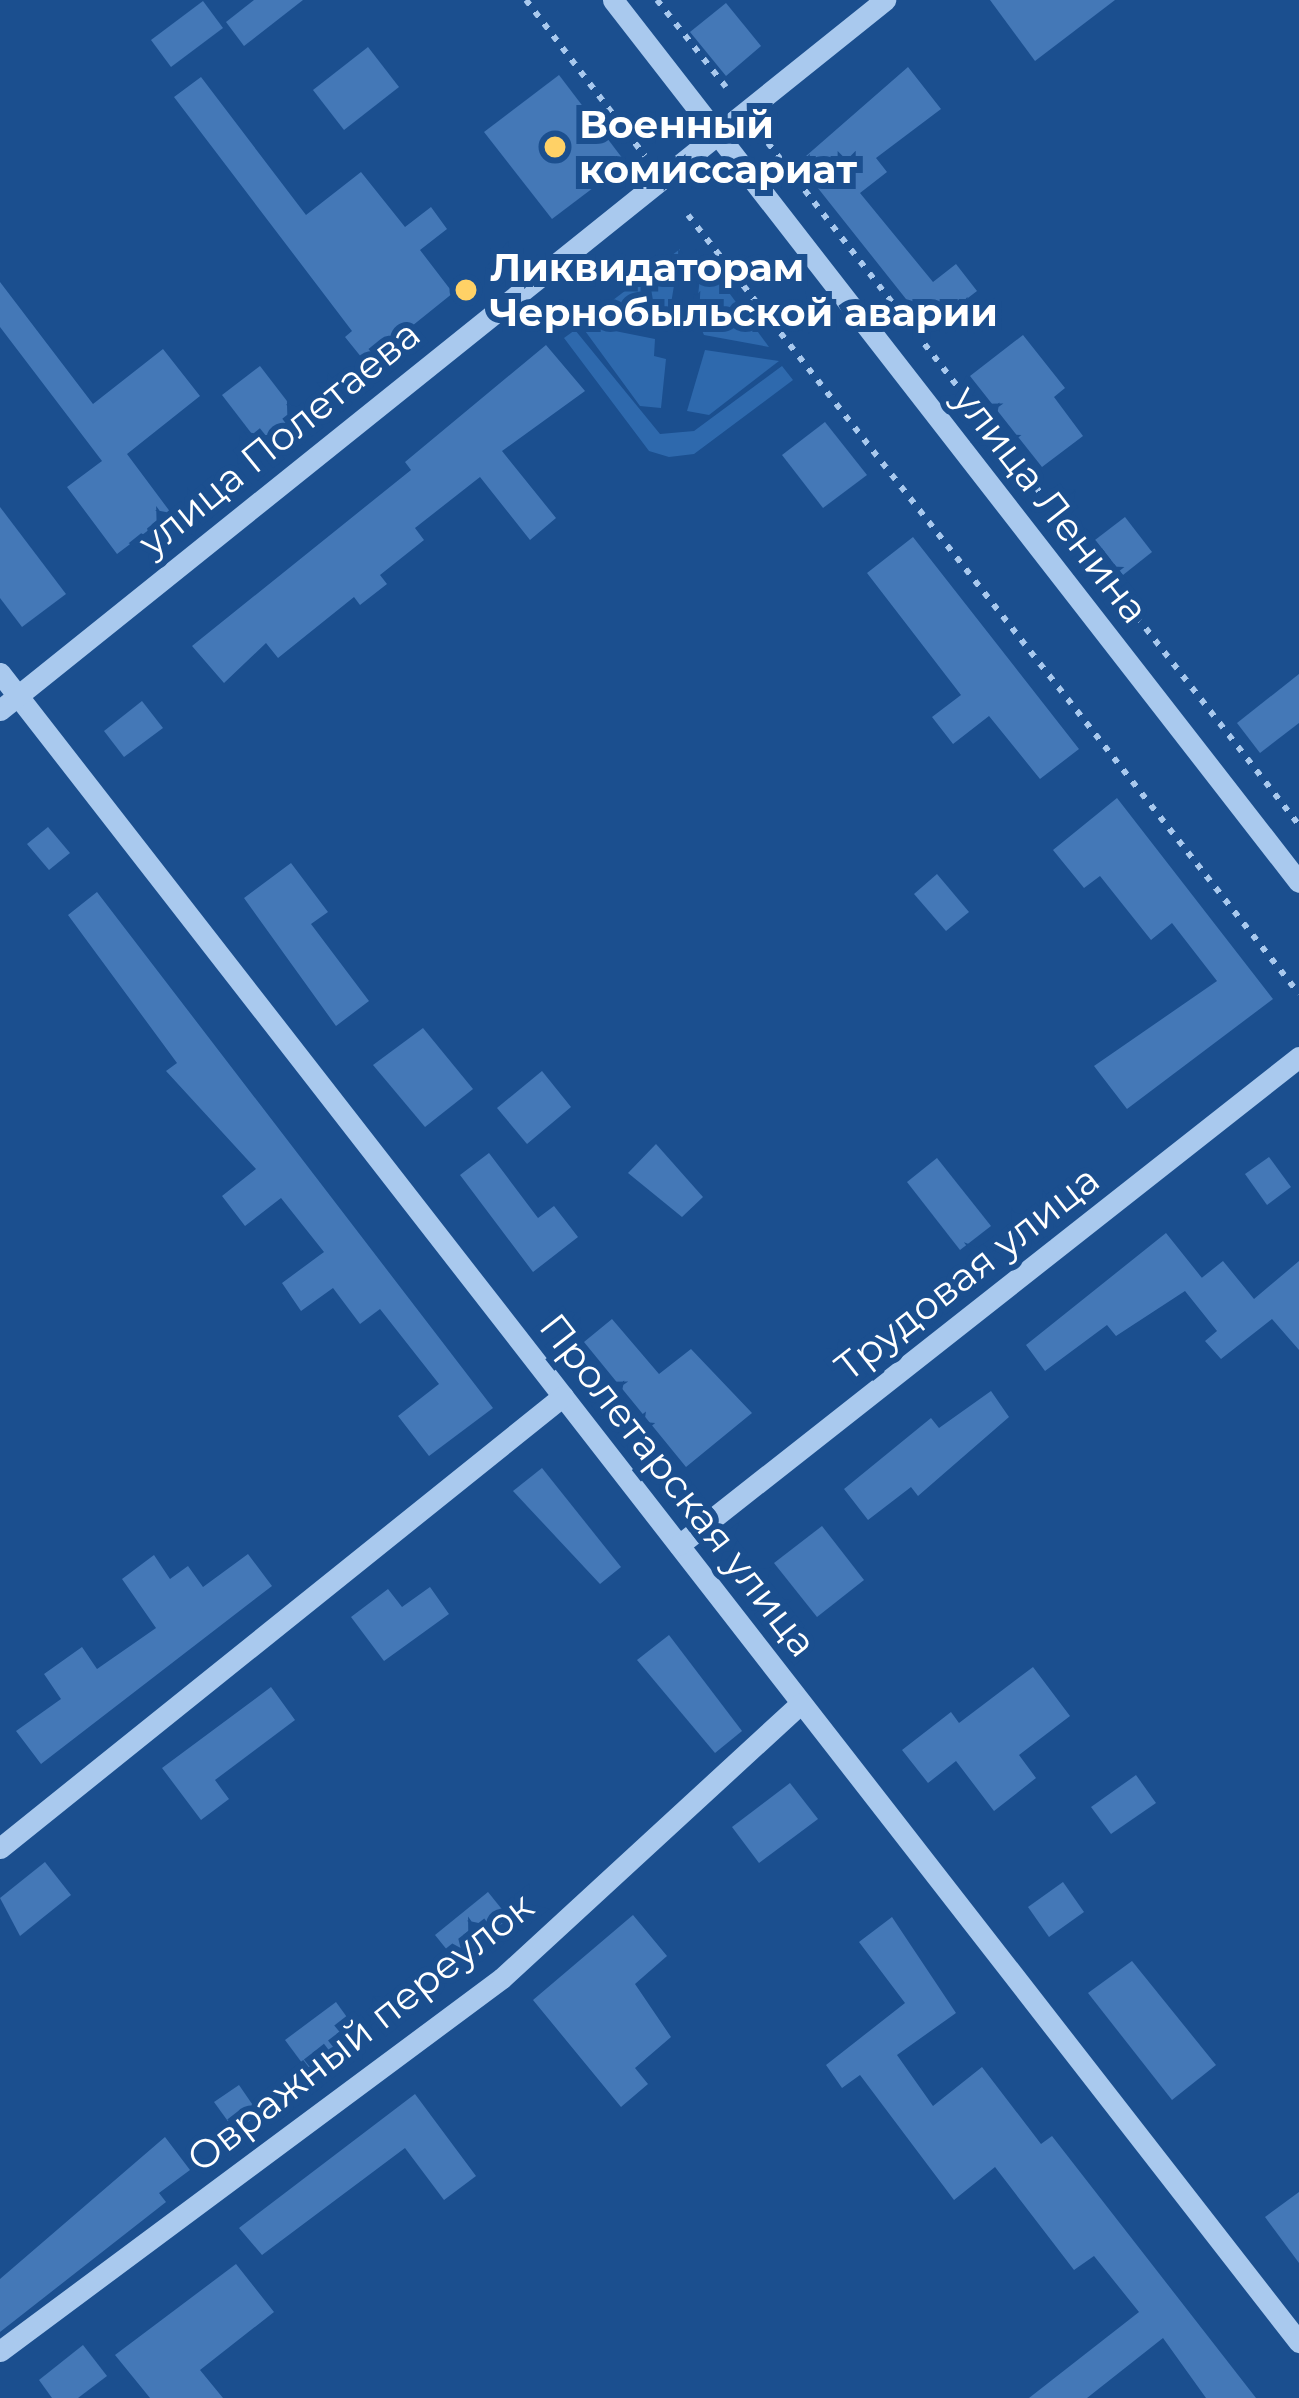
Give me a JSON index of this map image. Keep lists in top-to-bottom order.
{
  "streets": {
    "street": [
      "улица Полетаева",
      "улица Ленина",
      "Трудовая улица",
      "Пролетарская улица",
      "Овражный переулок"
    ]
  },
  "crossings": [
    ["улица Полетаева", "улица Ленина"],
    ["улица Полетаева", "Пролетарская улица"],
    ["Трудовая улица", "Пролетарская улица"],
    ["Пролетарская улица", "Овражный переулок"]
  ],
  "places": ["Военный комиссариат", "Ликвидаторам Чернобыльской аварии"]
}
